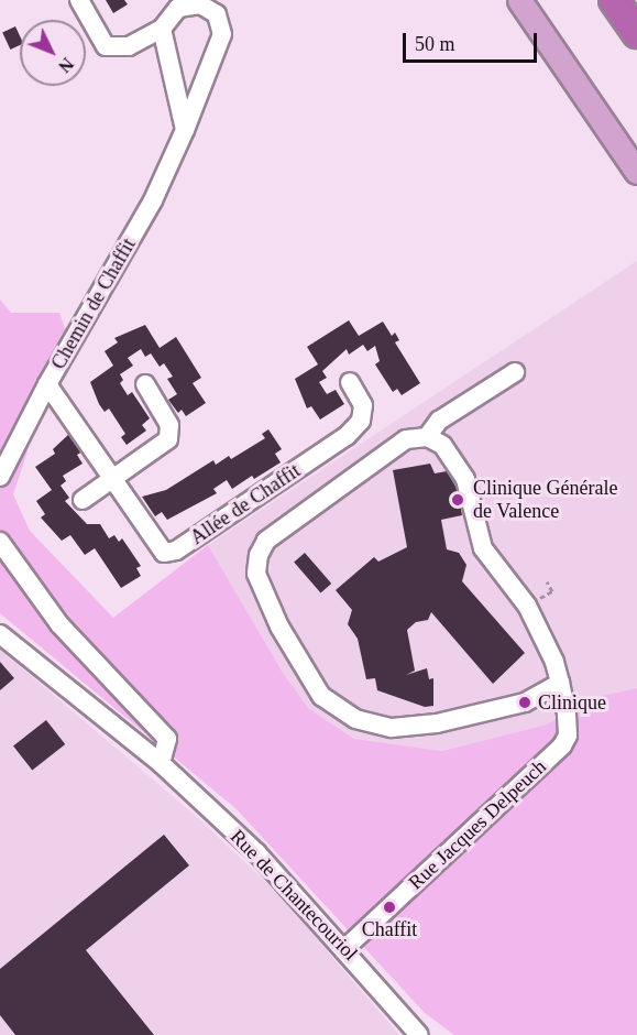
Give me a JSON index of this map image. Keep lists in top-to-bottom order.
{
  "streets": {
    "street": [
      "Chemin de Chaffit",
      "Allée de Chaffit",
      "Rue Jacques Delpeuch",
      "Rue de Chantecouriol"
    ]
  },
  "crossings": [
    ["Chemin de Chaffit", "Allée de Chaffit"],
    ["Rue Jacques Delpeuch", "Rue de Chantecouriol"]
  ],
  "places": ["Clinique Générale de Valence", "Clinique", "Chaffit"],
  "scale_bar": "50 m",
  "north": "bottom right"
}
